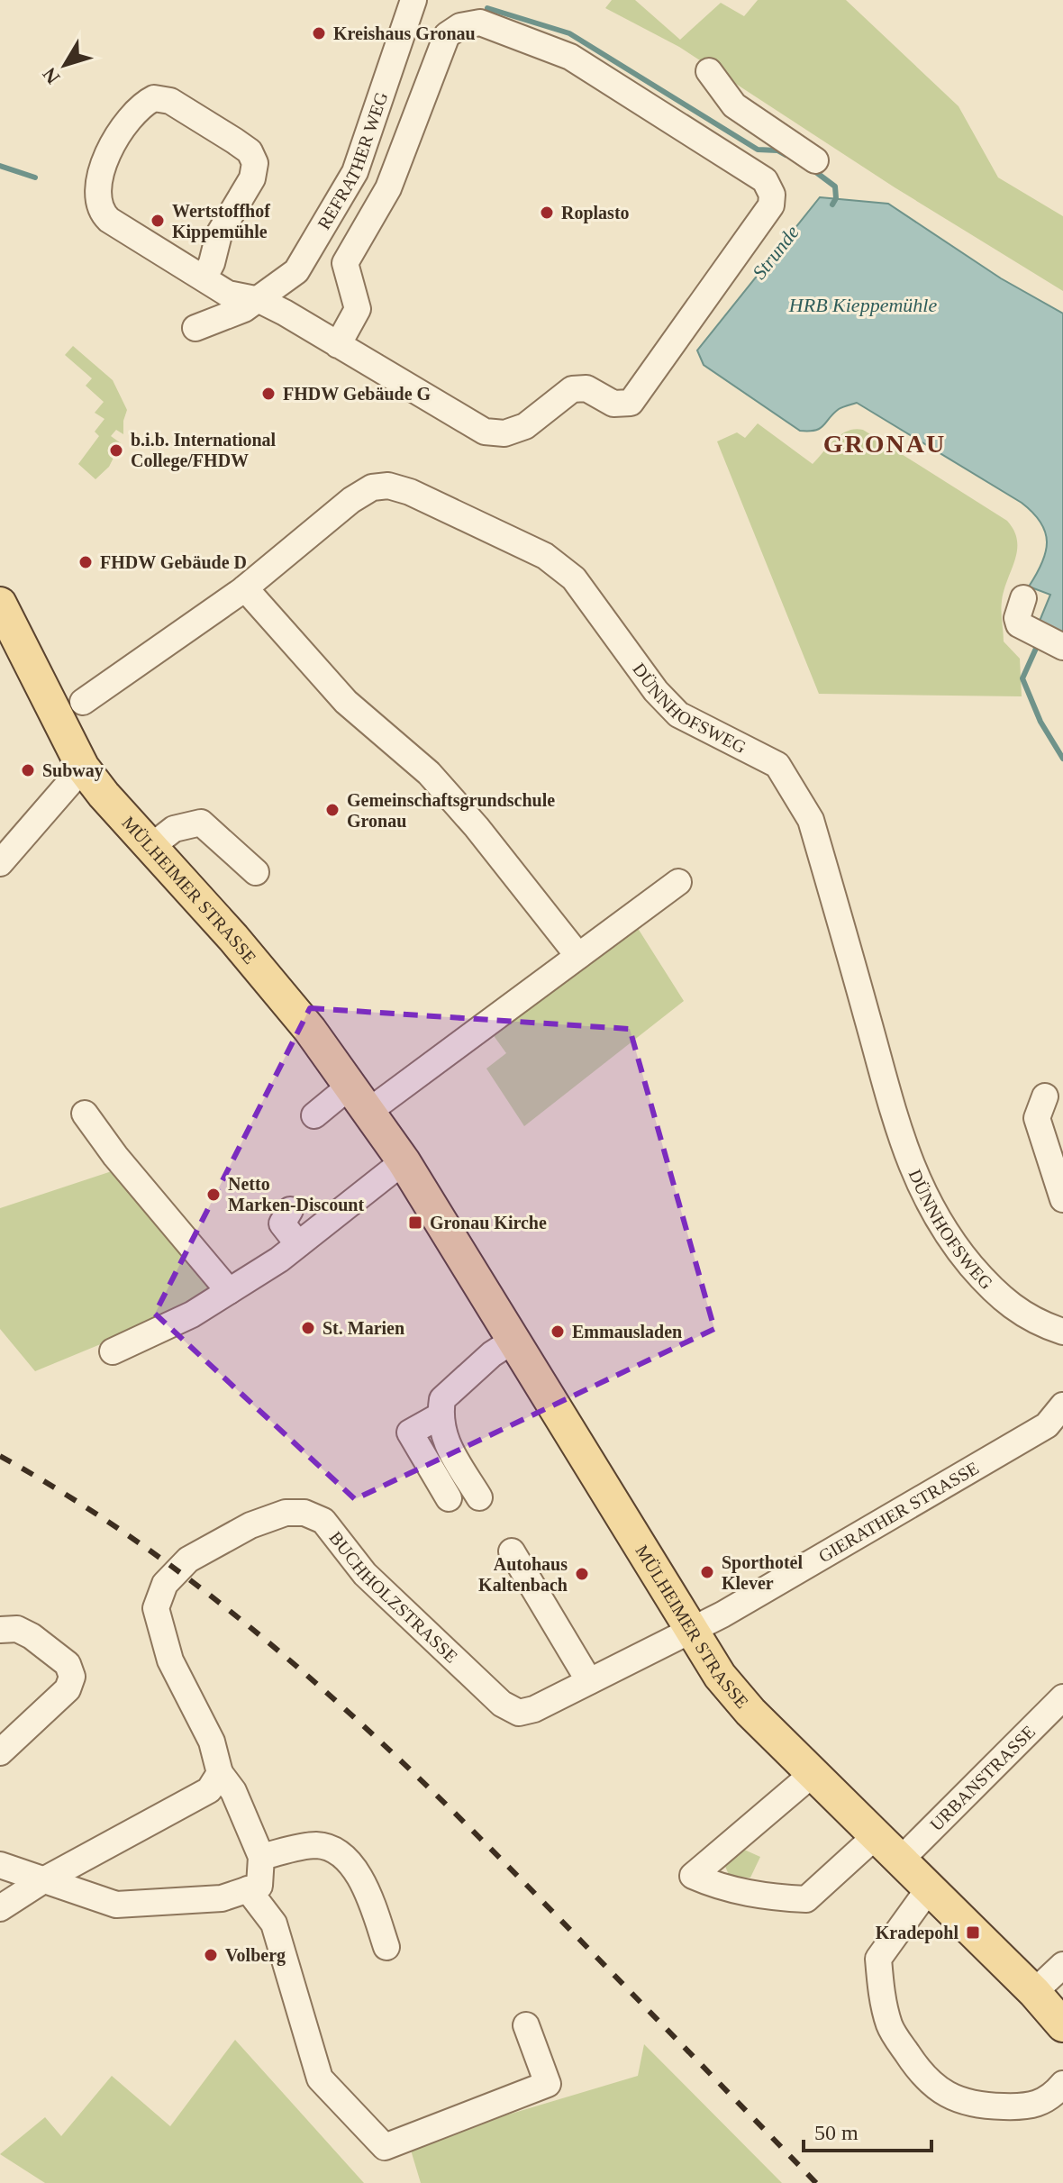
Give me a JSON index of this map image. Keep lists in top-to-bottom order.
{
  "streets": {
    "main road": ["MÜLHEIMER STRASSE"],
    "street": [
      "REFRATHER WEG",
      "DÜNNHOFSWEG",
      "GIERATHER STRASSE",
      "BUCHHOLZSTRASSE",
      "URBANSTRASSE"
    ]
  },
  "crossings": [
    ["MÜLHEIMER STRASSE", "GIERATHER STRASSE"],
    ["MÜLHEIMER STRASSE", "BUCHHOLZSTRASSE"],
    ["MÜLHEIMER STRASSE", "URBANSTRASSE"],
    ["GIERATHER STRASSE", "BUCHHOLZSTRASSE"]
  ],
  "districts": ["GRONAU"],
  "water": ["Strunde", "HRB Kieppemühle"],
  "places": {
    "other": [
      "Kreishaus Gronau",
      "Roplasto",
      "Wertstoffhof Kippemühle",
      "FHDW Gebäude G",
      "b.i.b. International College/FHDW",
      "FHDW Gebäude D",
      "Subway",
      "Gemeinschaftsgrundschule Gronau",
      "Netto Marken-Discount",
      "St. Marien",
      "Emmausladen",
      "Sporthotel Klever",
      "Autohaus Kaltenbach",
      "Volberg"
    ],
    "transit": ["Gronau Kirche", "Kradepohl"]
  },
  "scale_bar": "50 m",
  "north": "bottom left"
}
